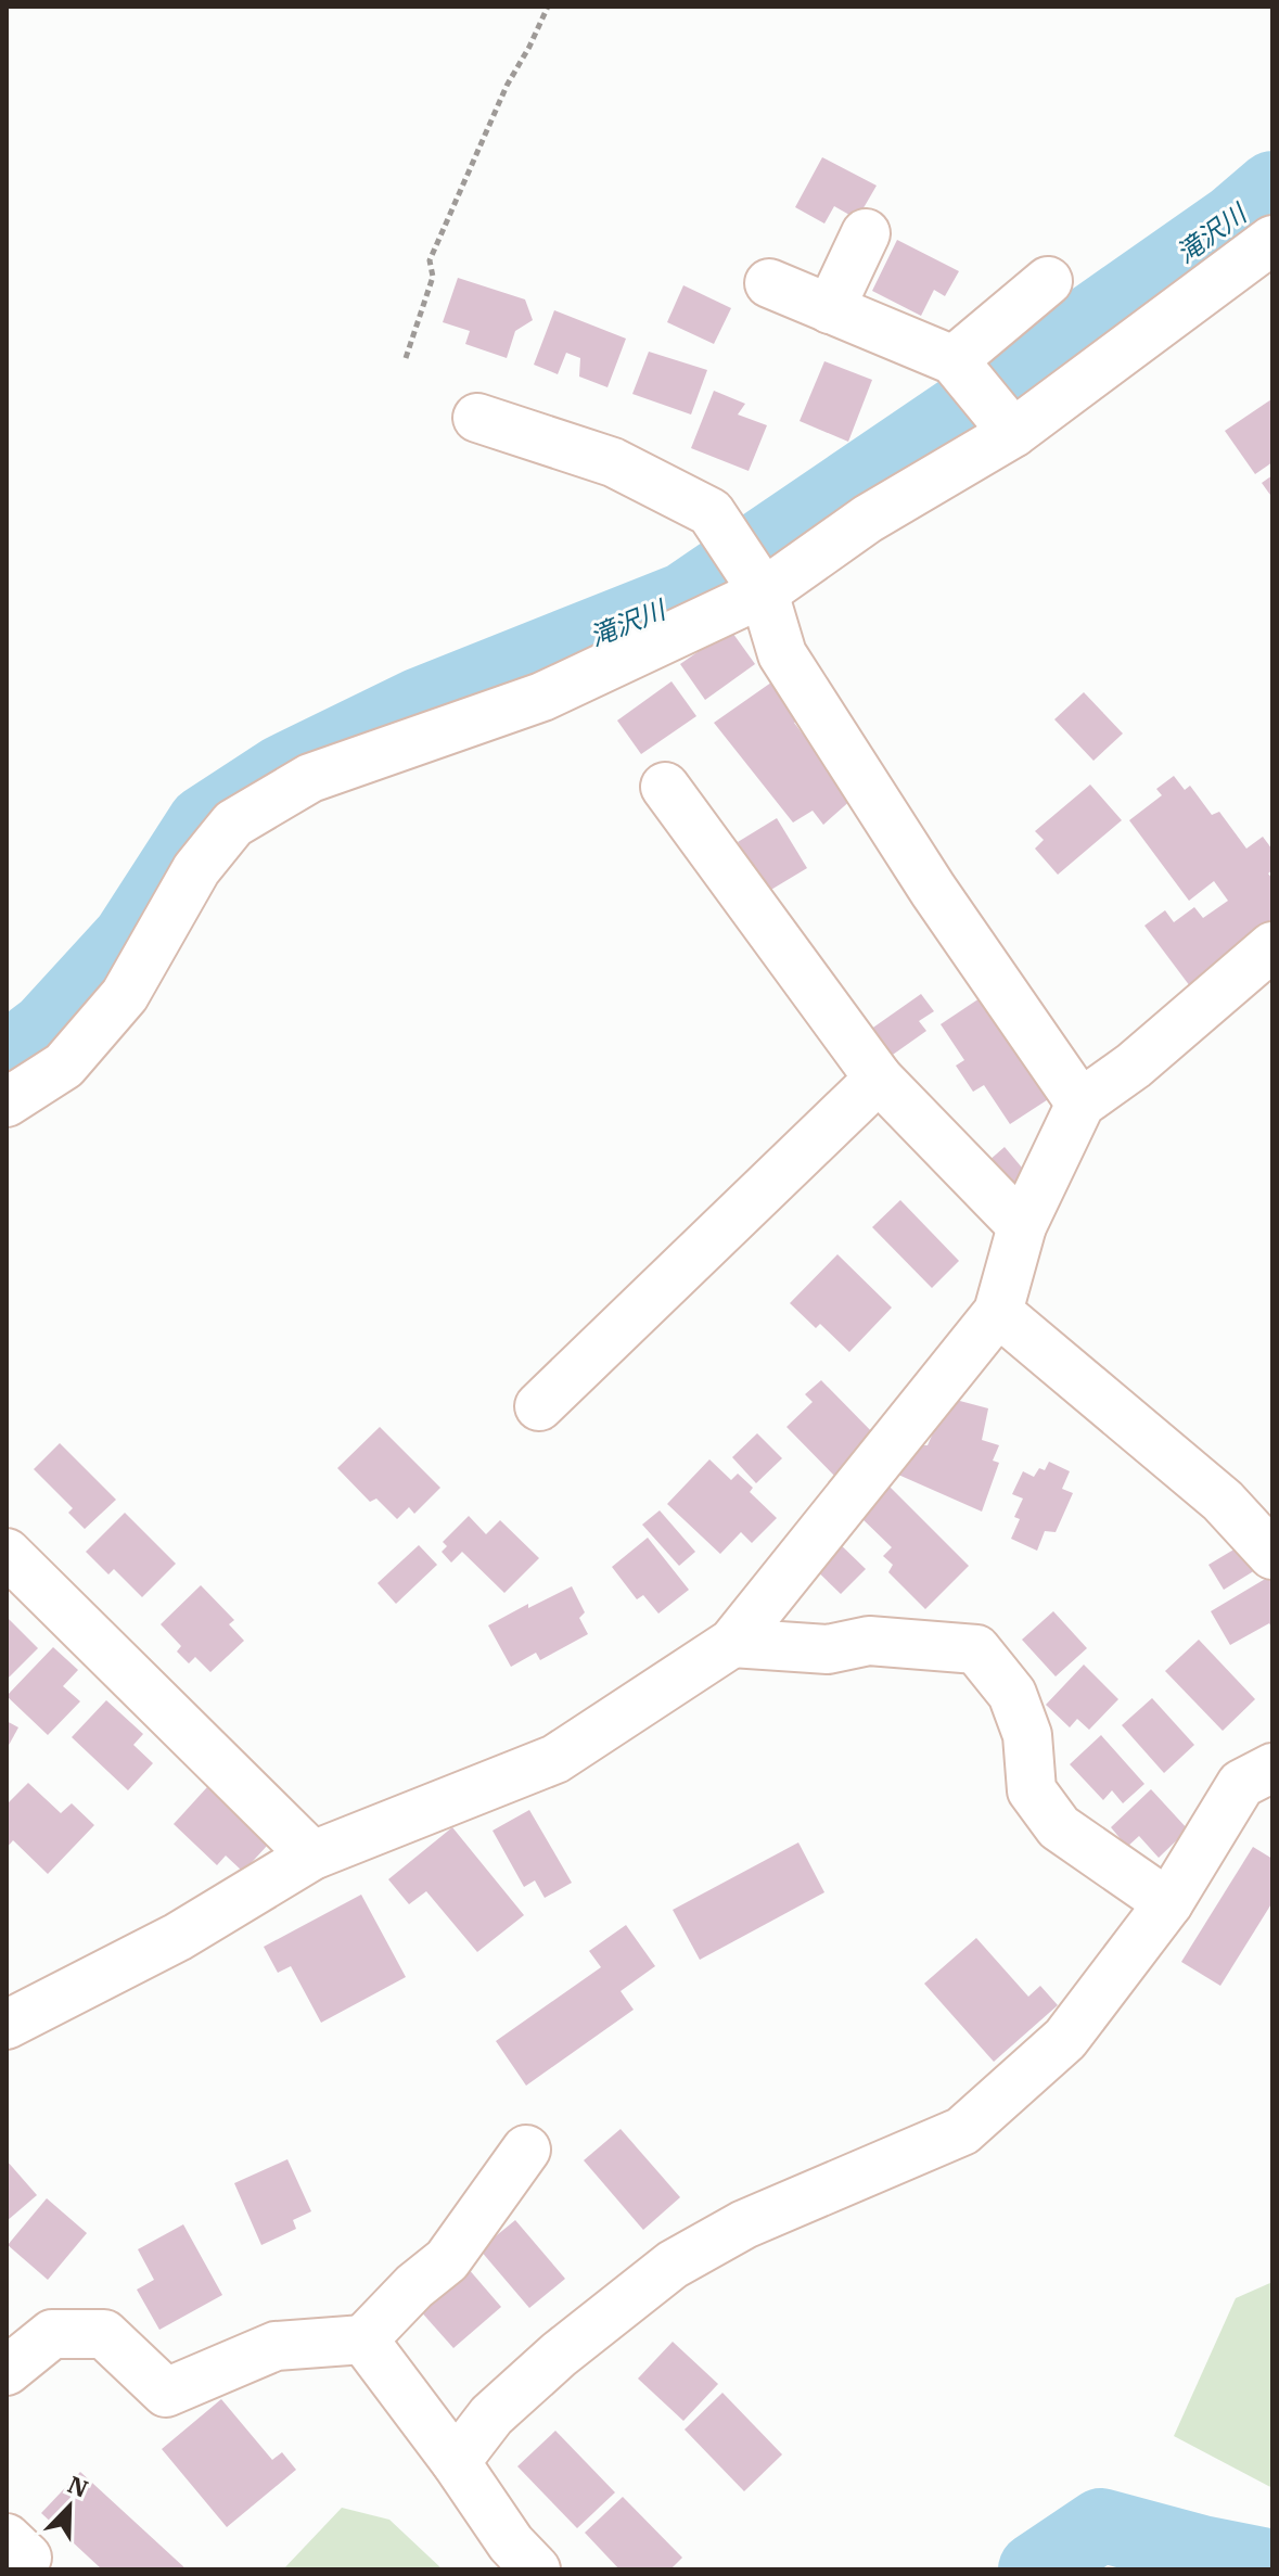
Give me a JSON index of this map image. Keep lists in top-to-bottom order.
{
  "water": ["滝沢川"],
  "north": "top right"
}
